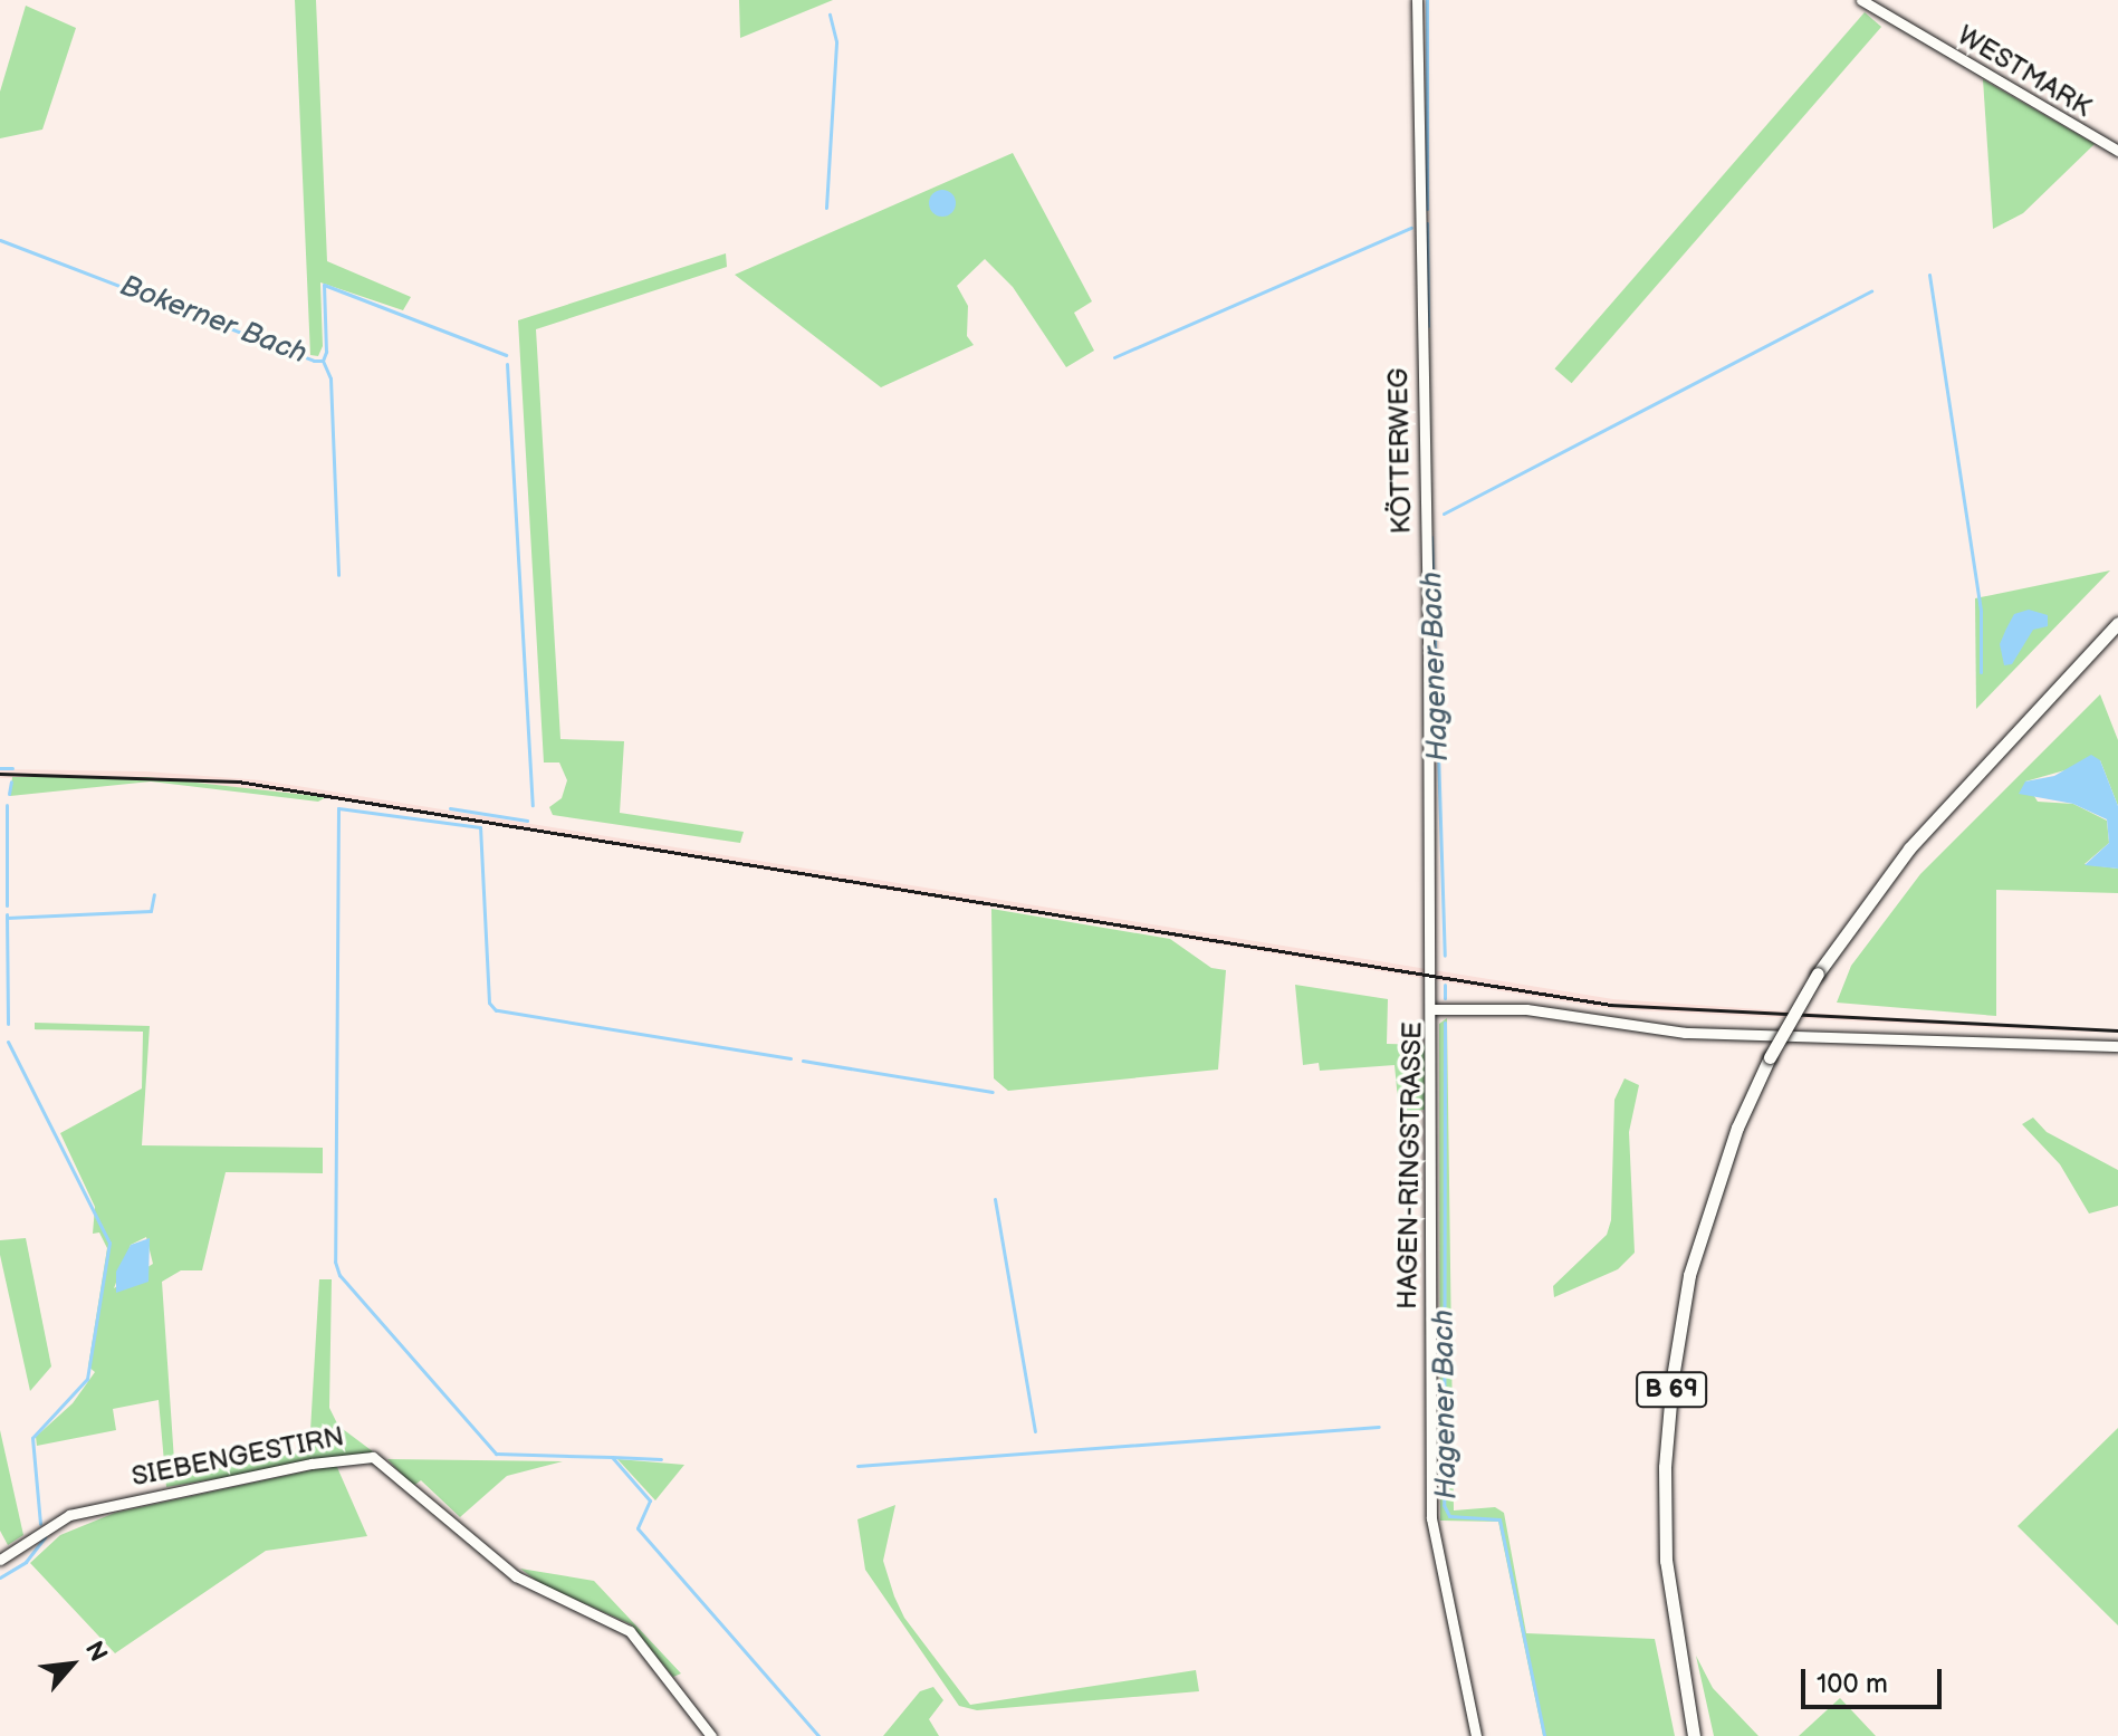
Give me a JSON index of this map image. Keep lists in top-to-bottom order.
{
  "streets": {
    "main road": ["B 69"],
    "street": [
      "WESTMARK",
      "KÖTTERWEG",
      "HAGEN-RINGSTRASSE",
      "SIEBENGESTIRN"
    ]
  },
  "crossings": [
    ["KÖTTERWEG", "HAGEN-RINGSTRASSE"]
  ],
  "water": ["Bokerner Bach", "Hagener Bach"],
  "scale_bar": "100 m",
  "north": "top right"
}
